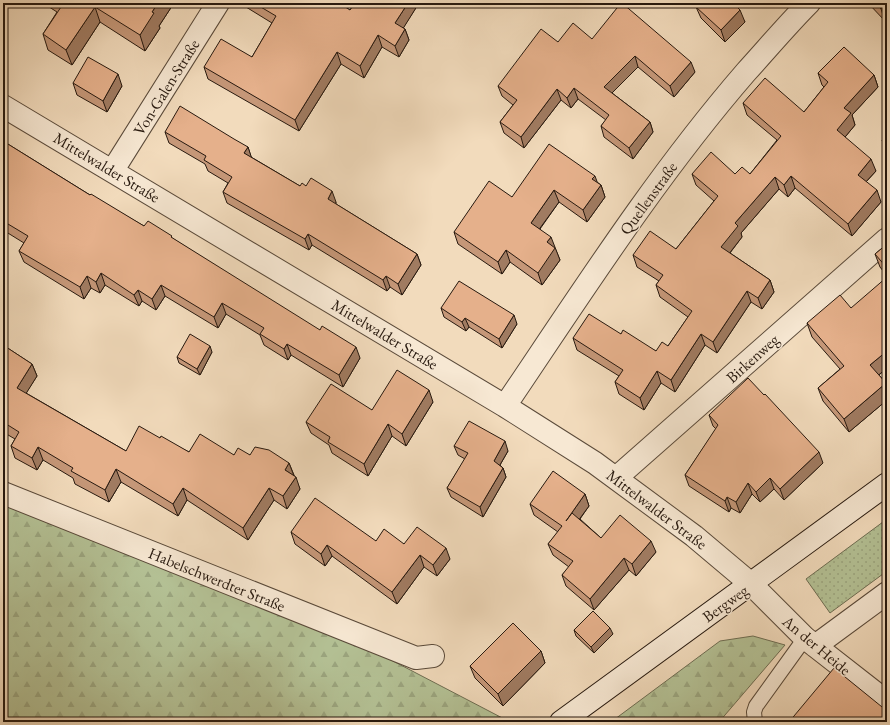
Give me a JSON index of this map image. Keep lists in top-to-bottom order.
{
  "streets": {
    "street": [
      "Von-Galen-Straße",
      "Mittelwalder Straße",
      "Quellenstraße",
      "Birkenweg",
      "Habelschwerdter Straße",
      "Bergweg",
      "An der Heide"
    ]
  },
  "crossings": [
    ["Von-Galen-Straße", "Mittelwalder Straße"],
    ["Mittelwalder Straße", "Quellenstraße"],
    ["Mittelwalder Straße", "Birkenweg"],
    ["Mittelwalder Straße", "Bergweg"],
    ["Mittelwalder Straße", "An der Heide"],
    ["Bergweg", "An der Heide"]
  ]
}
